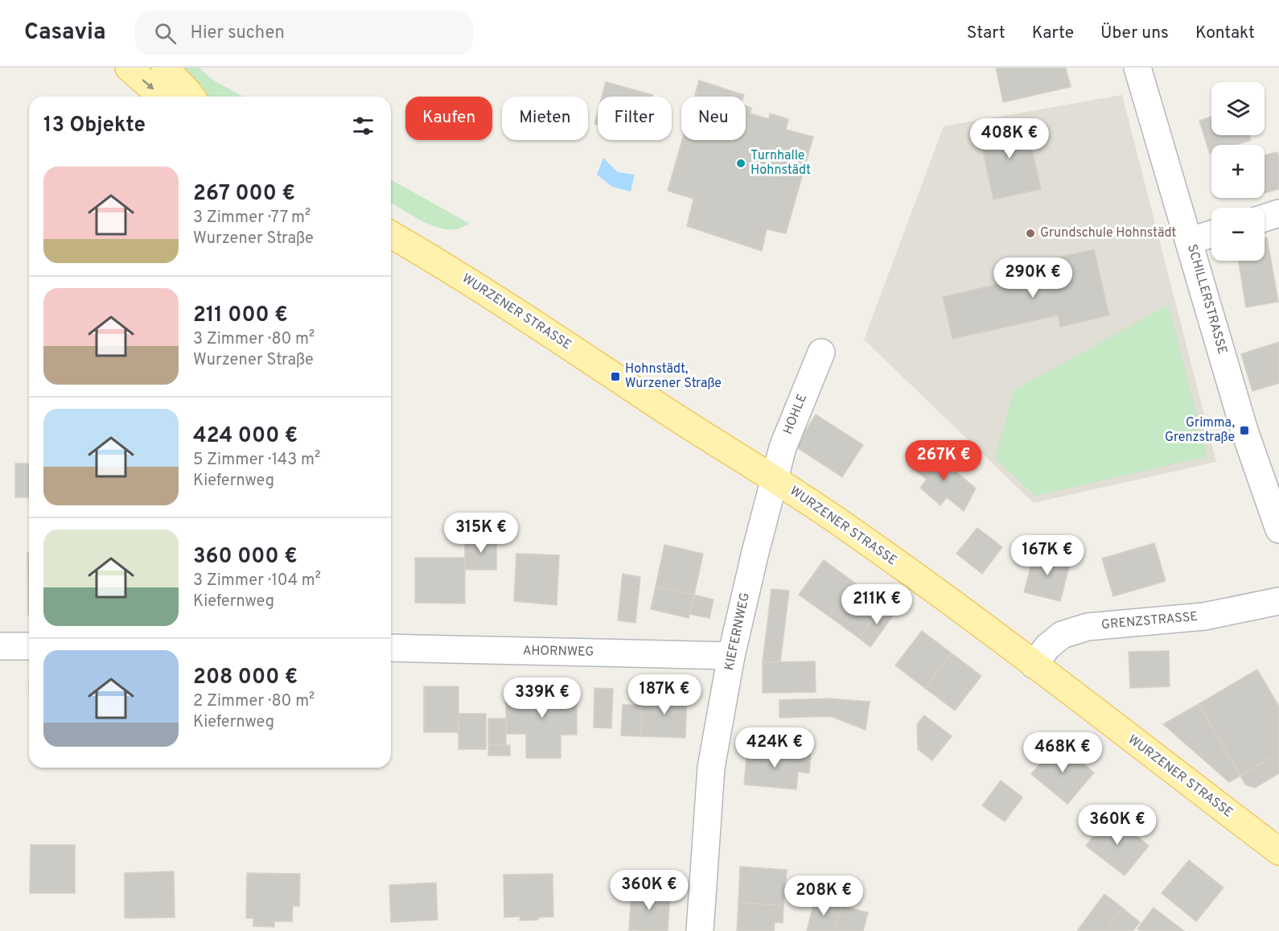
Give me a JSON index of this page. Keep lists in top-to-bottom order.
{
  "streets": {
    "main road": ["WURZENER STRASSE"],
    "street": [
      "SCHILLERSTRASSE",
      "HOHLE",
      "GRENZSTRASSE",
      "KIEFERNWEG",
      "AHORNWEG"
    ]
  },
  "crossings": [
    ["WURZENER STRASSE", "HOHLE"],
    ["WURZENER STRASSE", "GRENZSTRASSE"],
    ["WURZENER STRASSE", "KIEFERNWEG"],
    ["HOHLE", "KIEFERNWEG"],
    ["KIEFERNWEG", "AHORNWEG"]
  ],
  "places": {
    "other": ["Turnhalle Hohnstädt", "Grundschule Hohnstädt"],
    "transit": ["Hohnstädt, Wurzener Straße", "Grimma, Grenzstraße"]
  },
  "page": {
    "header": "Casavia",
    "search": "Hier suchen",
    "nav": [
      "Start",
      "Karte",
      "Über uns",
      "Kontakt"
    ],
    "map_buttons": ["+", "−"],
    "chip": [
      "Kaufen",
      "Mieten",
      "Filter",
      "Neu"
    ],
    "heading": "13 Objekte",
    "price": [
      "408K €",
      "290K €",
      "267K €",
      "315K €",
      "167K €",
      "211K €",
      "187K €",
      "339K €",
      "424K €",
      "468K €",
      "360K €",
      "360K €",
      "208K €"
    ],
    "list": [
      {
        "name": "267 000 €",
        "note": "3 Zimmer · 77 m² · Wurzener Straße"
      },
      {
        "name": "211 000 €",
        "note": "3 Zimmer · 80 m² · Wurzener Straße"
      },
      {
        "name": "424 000 €",
        "note": "5 Zimmer · 143 m² · Kiefernweg"
      },
      {
        "name": "360 000 €",
        "note": "3 Zimmer · 104 m² · Kiefernweg"
      },
      {
        "name": "208 000 €",
        "note": "2 Zimmer · 80 m² · Kiefernweg"
      }
    ]
  }
}
